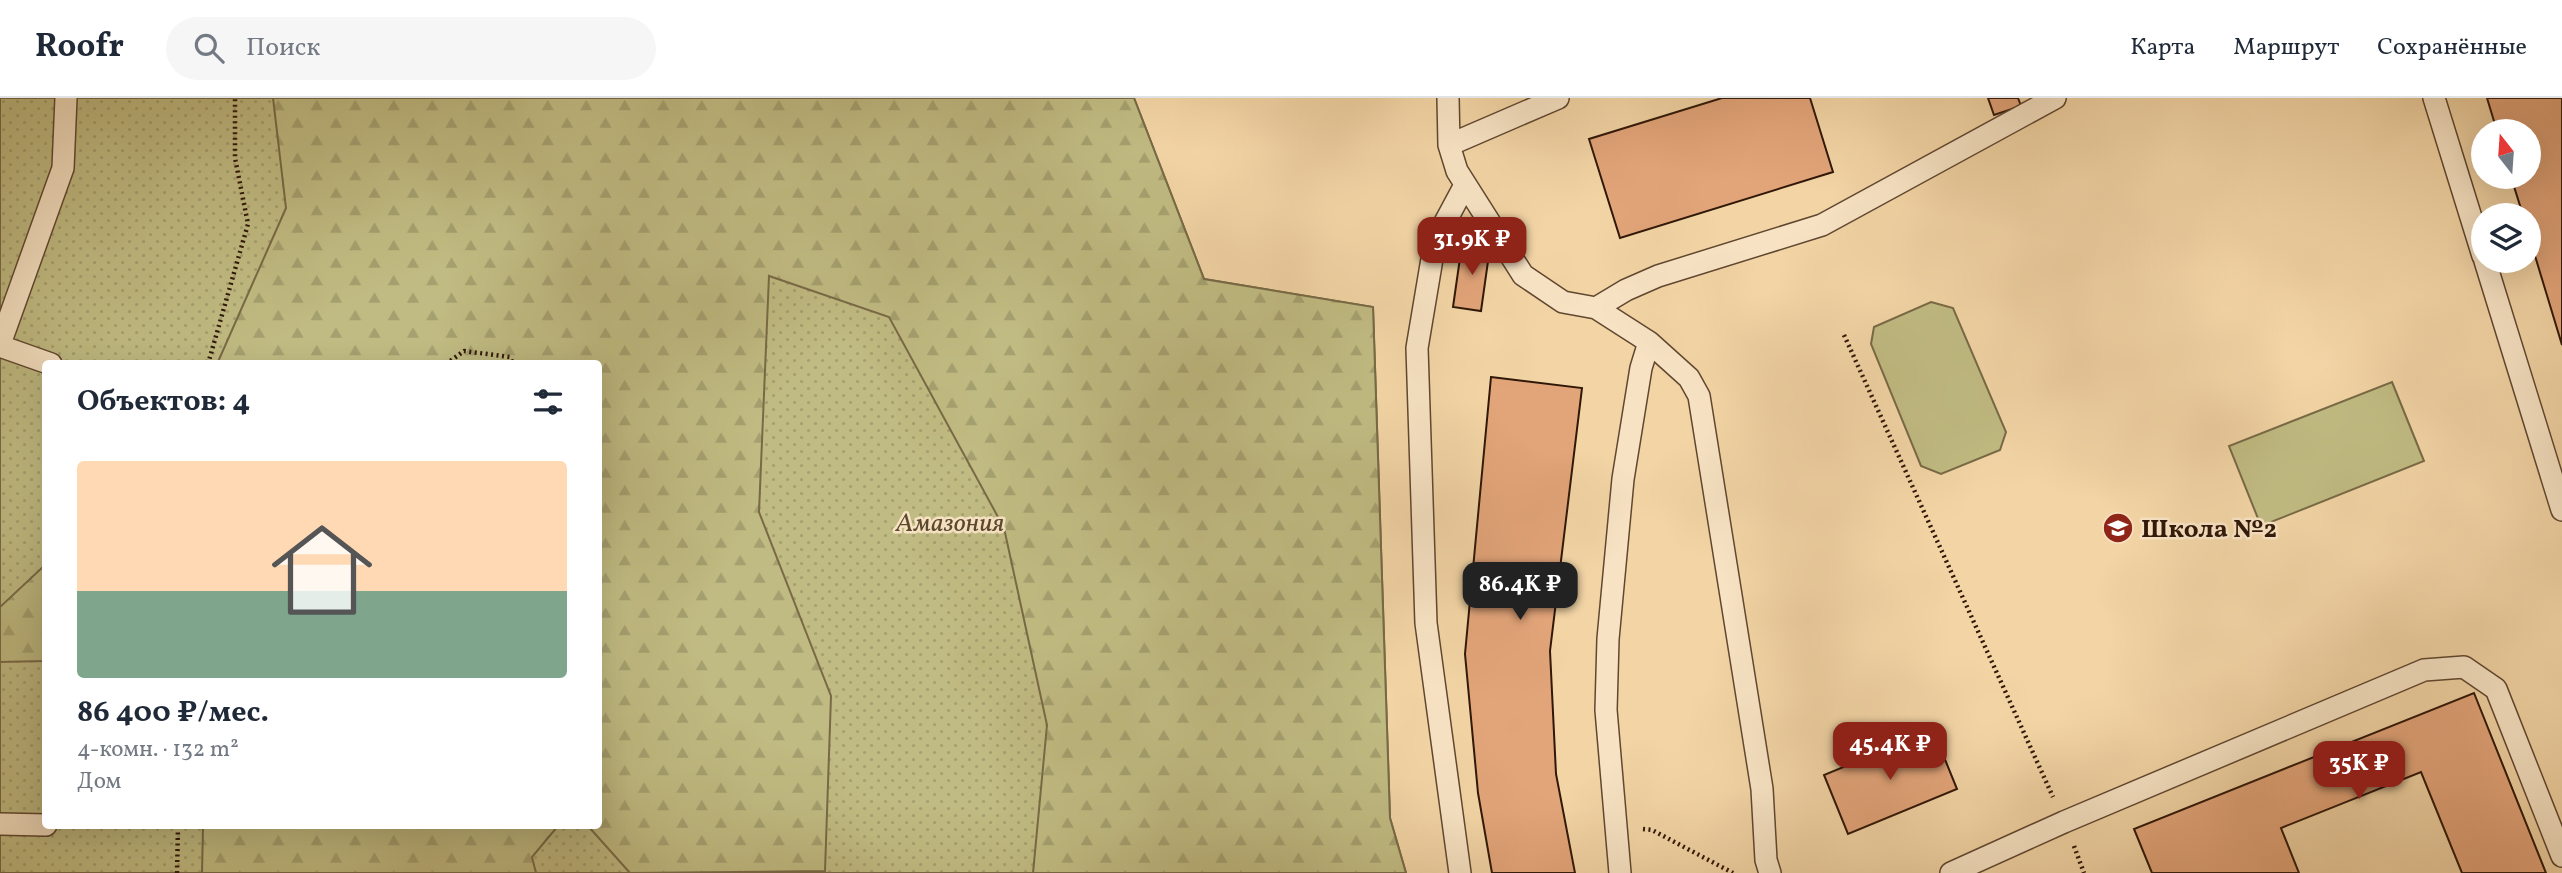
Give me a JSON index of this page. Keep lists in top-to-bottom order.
{
  "parks": ["Амазония"],
  "places": {
    "school or university": ["Школа №2"]
  },
  "north": "top",
  "page": {
    "header": "Roofr",
    "search": "Поиск",
    "nav": ["Карта", "Маршрут", "Сохранённые"],
    "price": [
      "31.9K ₽",
      "86.4K ₽",
      "45.4K ₽",
      "35K ₽"
    ],
    "heading": "Объектов: 4",
    "list": [
      {
        "name": "86 400 ₽/мес.",
        "note": "4-комн. · 132 m² · Дом"
      }
    ]
  }
}
